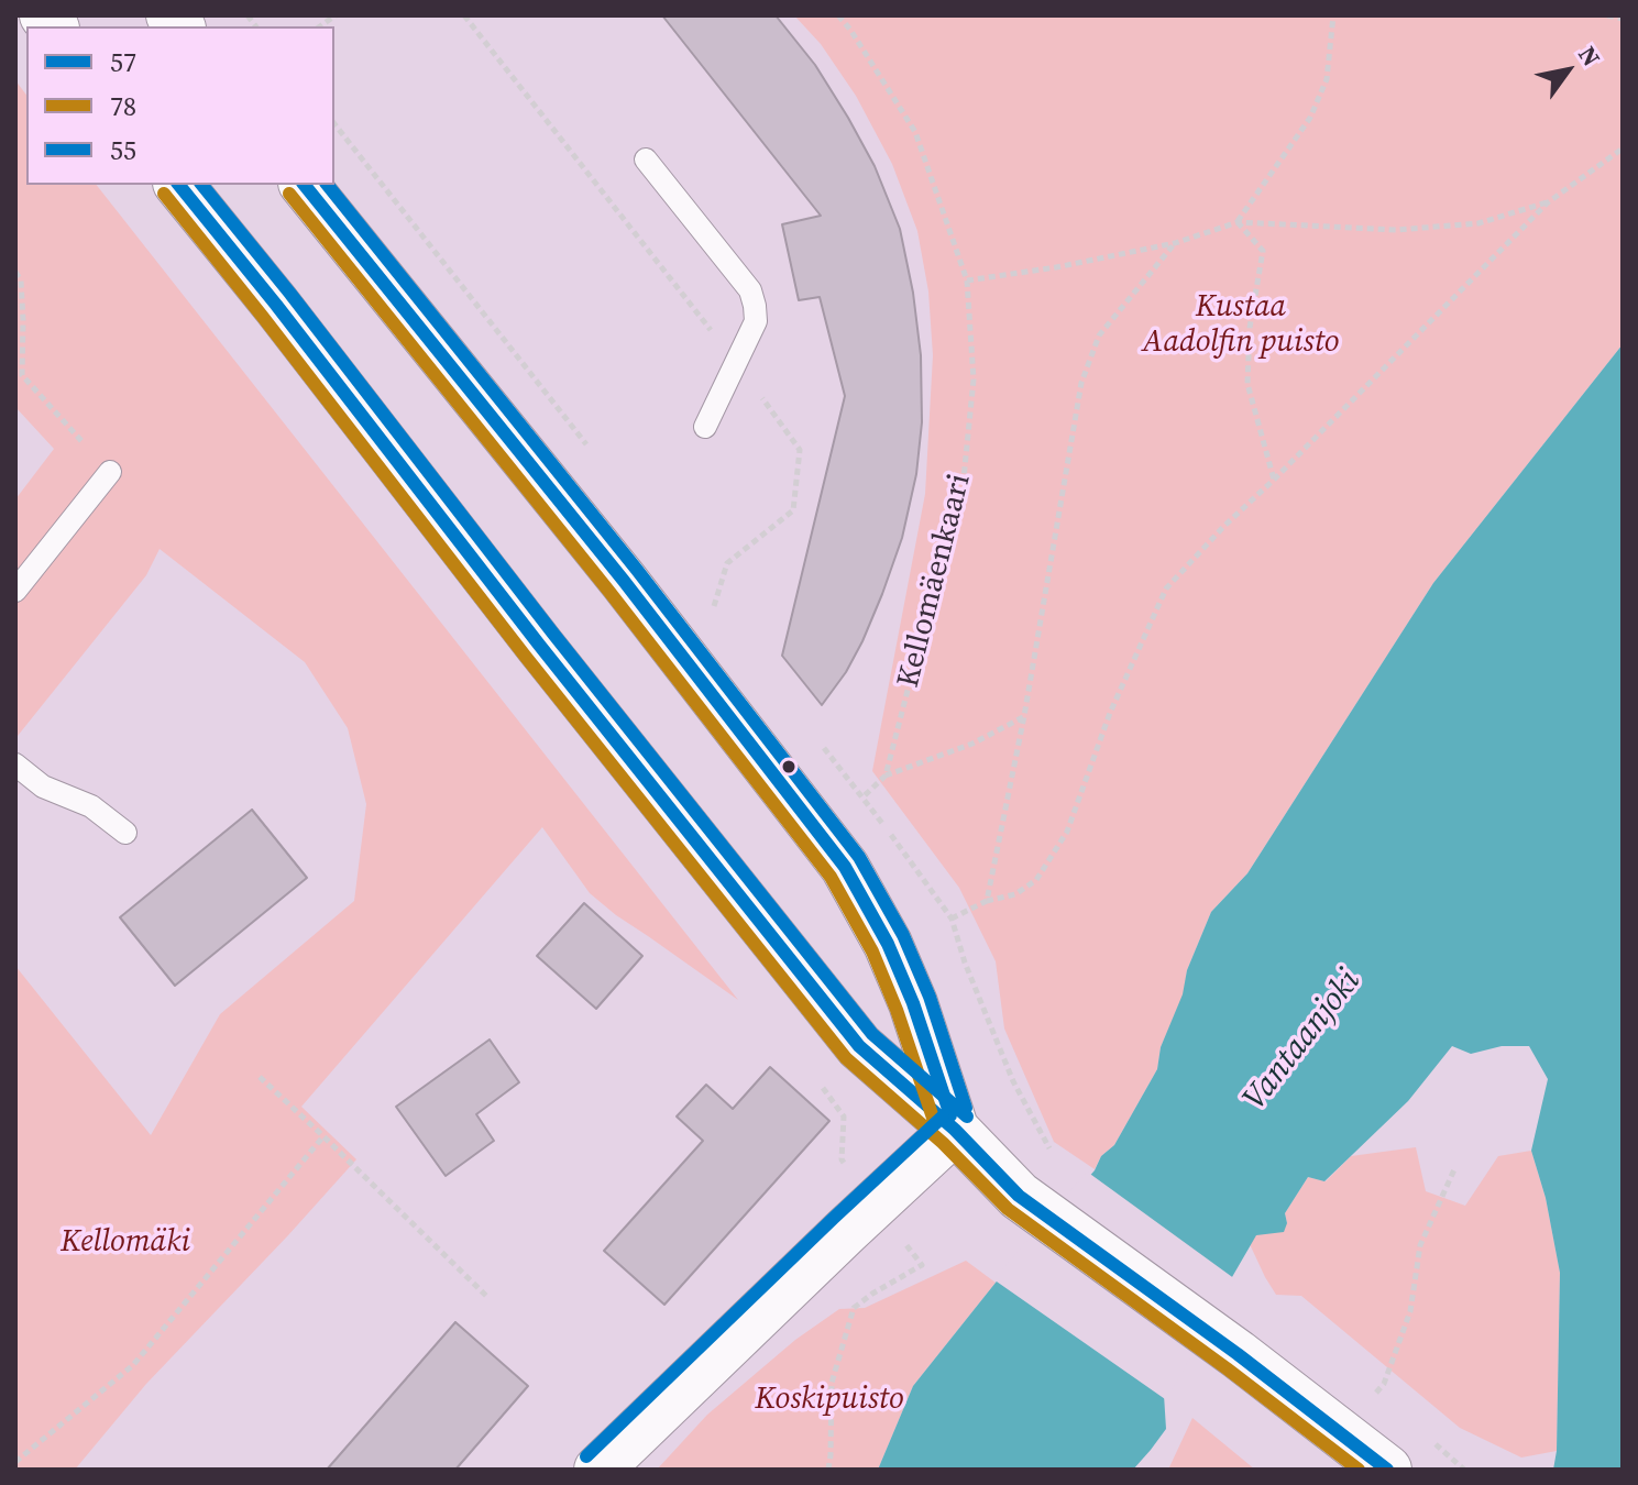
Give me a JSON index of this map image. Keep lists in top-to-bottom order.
{
  "streets": {
    "path": ["Kellomäenkaari"]
  },
  "water": ["Vantaanjoki"],
  "parks": ["Kustaa Aadolfin puisto", "Kellomäki", "Koskipuisto"],
  "lines": ["transit line 57", "transit line 55", "transit line 78"],
  "legend": ["57", "78", "55"],
  "north": "top right"
}
